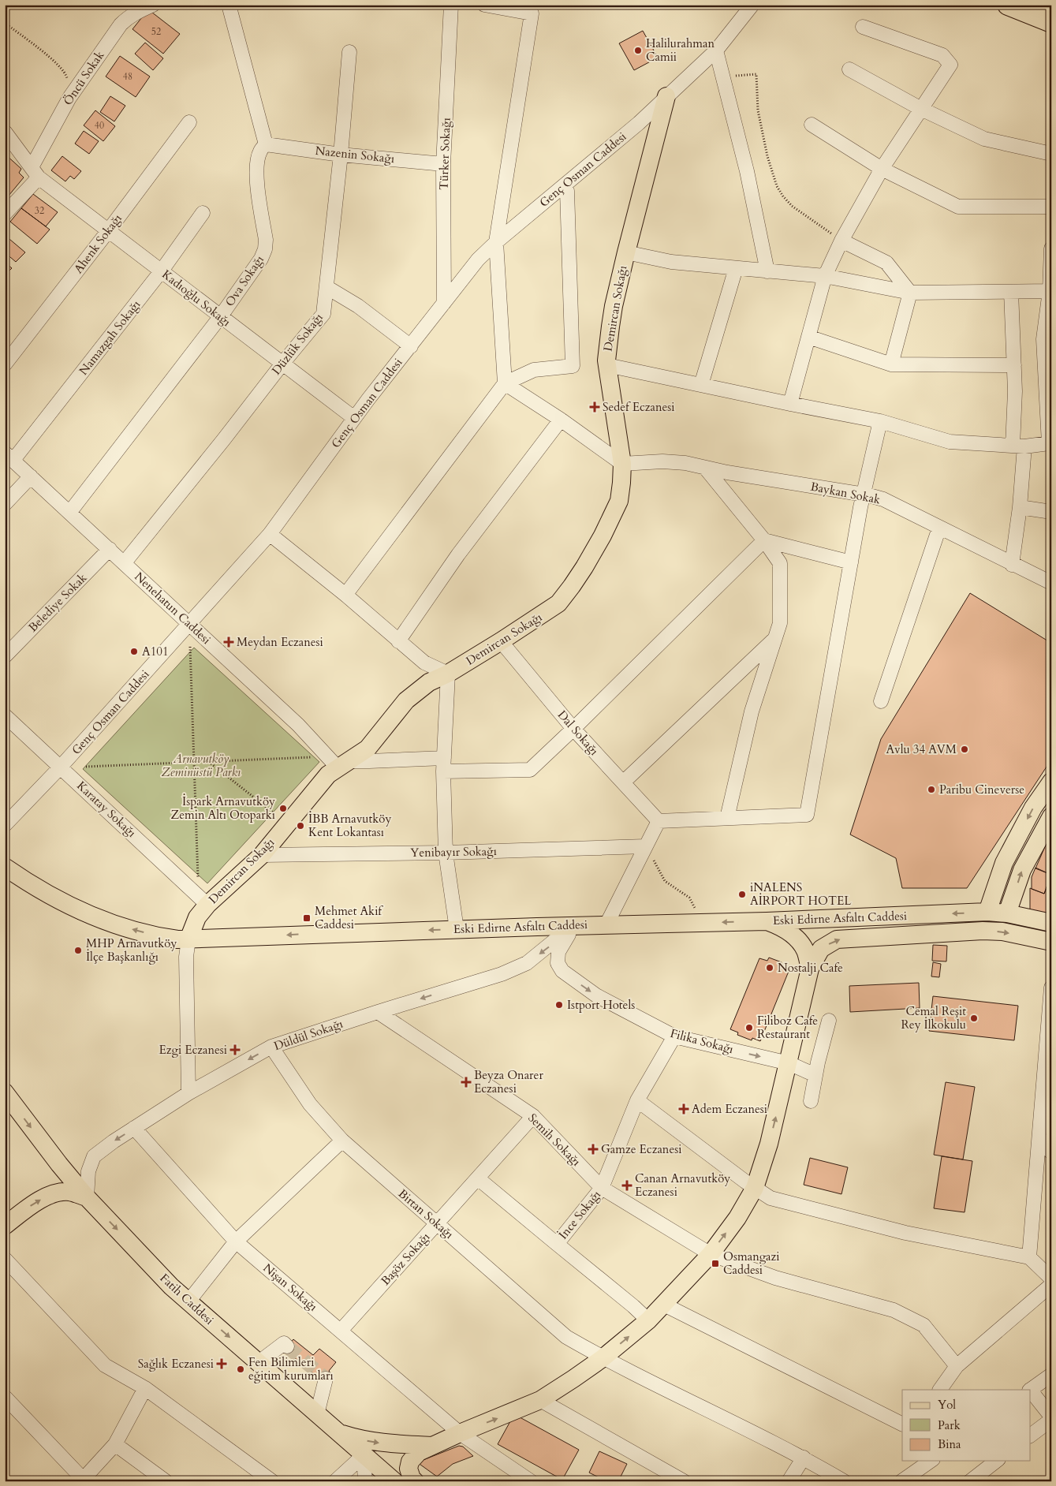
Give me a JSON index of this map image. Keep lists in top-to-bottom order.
{
  "streets": {
    "main road": ["Demircan Sokağı", "Eski Edirne Asfaltı Caddesi", "Fatih Caddesi"],
    "street": [
      "Öncü Sokak",
      "Türker Sokağı",
      "Nazenin Sokağı",
      "Genç Osman Caddesi",
      "Ahenk Sokağı",
      "Ova Sokağı",
      "Kadıoğlu Sokağı",
      "Namazgah Sokağı",
      "Düzlük Sokağı",
      "Baykan Sokak",
      "Belediye Sokak",
      "Nenehatun Caddesi",
      "Dal Sokağı",
      "Karatay Sokağı",
      "Yenibayır Sokağı",
      "Düldül Sokağı",
      "Filika Sokağı",
      "Semih Sokağı",
      "Birtan Sokağı",
      "İnce Sokağı",
      "Başöz Sokağı",
      "Nişan Sokağı"
    ]
  },
  "crossings": [
    ["Öncü Sokak", "Kadıoğlu Sokağı"],
    ["Türker Sokağı", "Nazenin Sokağı"],
    ["Türker Sokağı", "Genç Osman Caddesi"],
    ["Nazenin Sokağı", "Ova Sokağı"],
    ["Nazenin Sokağı", "Düzlük Sokağı"],
    ["Genç Osman Caddesi", "Kadıoğlu Sokağı"],
    ["Genç Osman Caddesi", "Demircan Sokağı"],
    ["Genç Osman Caddesi", "Nenehatun Caddesi"],
    ["Genç Osman Caddesi", "Karatay Sokağı"],
    ["Ahenk Sokağı", "Kadıoğlu Sokağı"],
    ["Ova Sokağı", "Kadıoğlu Sokağı"],
    ["Ova Sokağı", "Nenehatun Caddesi"],
    ["Kadıoğlu Sokağı", "Namazgah Sokağı"],
    ["Kadıoğlu Sokağı", "Düzlük Sokağı"],
    ["Demircan Sokağı", "Baykan Sokak"],
    ["Demircan Sokağı", "Nenehatun Caddesi"],
    ["Demircan Sokağı", "Dal Sokağı"],
    ["Demircan Sokağı", "Karatay Sokağı"],
    ["Demircan Sokağı", "Yenibayır Sokağı"],
    ["Demircan Sokağı", "Eski Edirne Asfaltı Caddesi"],
    ["Demircan Sokağı", "Düldül Sokağı"],
    ["Namazgah Sokağı", "Nenehatun Caddesi"],
    ["Düzlük Sokağı", "Nenehatun Caddesi"],
    ["Belediye Sokak", "Nenehatun Caddesi"],
    ["Eski Edirne Asfaltı Caddesi", "Düldül Sokağı"],
    ["Eski Edirne Asfaltı Caddesi", "Filika Sokağı"],
    ["Düldül Sokağı", "Filika Sokağı"],
    ["Düldül Sokağı", "Semih Sokağı"],
    ["Düldül Sokağı", "Birtan Sokağı"],
    ["Düldül Sokağı", "Nişan Sokağı"],
    ["Düldül Sokağı", "Fatih Caddesi"],
    ["Filika Sokağı", "İnce Sokağı"],
    ["Semih Sokağı", "İnce Sokağı"],
    ["Semih Sokağı", "Başöz Sokağı"],
    ["Birtan Sokağı", "Başöz Sokağı"],
    ["Başöz Sokağı", "Nişan Sokağı"]
  ],
  "one_way": ["Düldül Sokağı", "Fatih Caddesi"],
  "parks": ["Arnavutköy Zeminüstü Parkı"],
  "places": {
    "other": [
      "Halilurahman Camii",
      "A101",
      "Avlu 34 AVM",
      "Paribu Cineverse",
      "İspark Arnavutköy Zemin Altı Otoparkı",
      "İBB Arnavutköy Kent Lokantası",
      "iNALENS AİRPORT HOTEL",
      "MHP Arnavutköy İlçe Başkanlığı",
      "Nostalji Cafe",
      "Istport Hotels",
      "Cemal Reşit Rey İlkokulu",
      "Filiboz Cafe Restaurant",
      "Fen Bilimleri eğitim kurumları"
    ],
    "health": [
      "Sedef Eczanesi",
      "Meydan Eczanesi",
      "Ezgi Eczanesi",
      "Beyza Onarer Eczanesi",
      "Adem Eczanesi",
      "Gamze Eczanesi",
      "Canan Arnavutköy Eczanesi",
      "Sağlık Eczanesi"
    ],
    "transit": ["Mehmet Akif Caddesi", "Osmangazi Caddesi"]
  },
  "house_numbers": [
    "52",
    "48",
    "40",
    "32"
  ],
  "legend": ["Yol", "Park", "Bina"]
}
